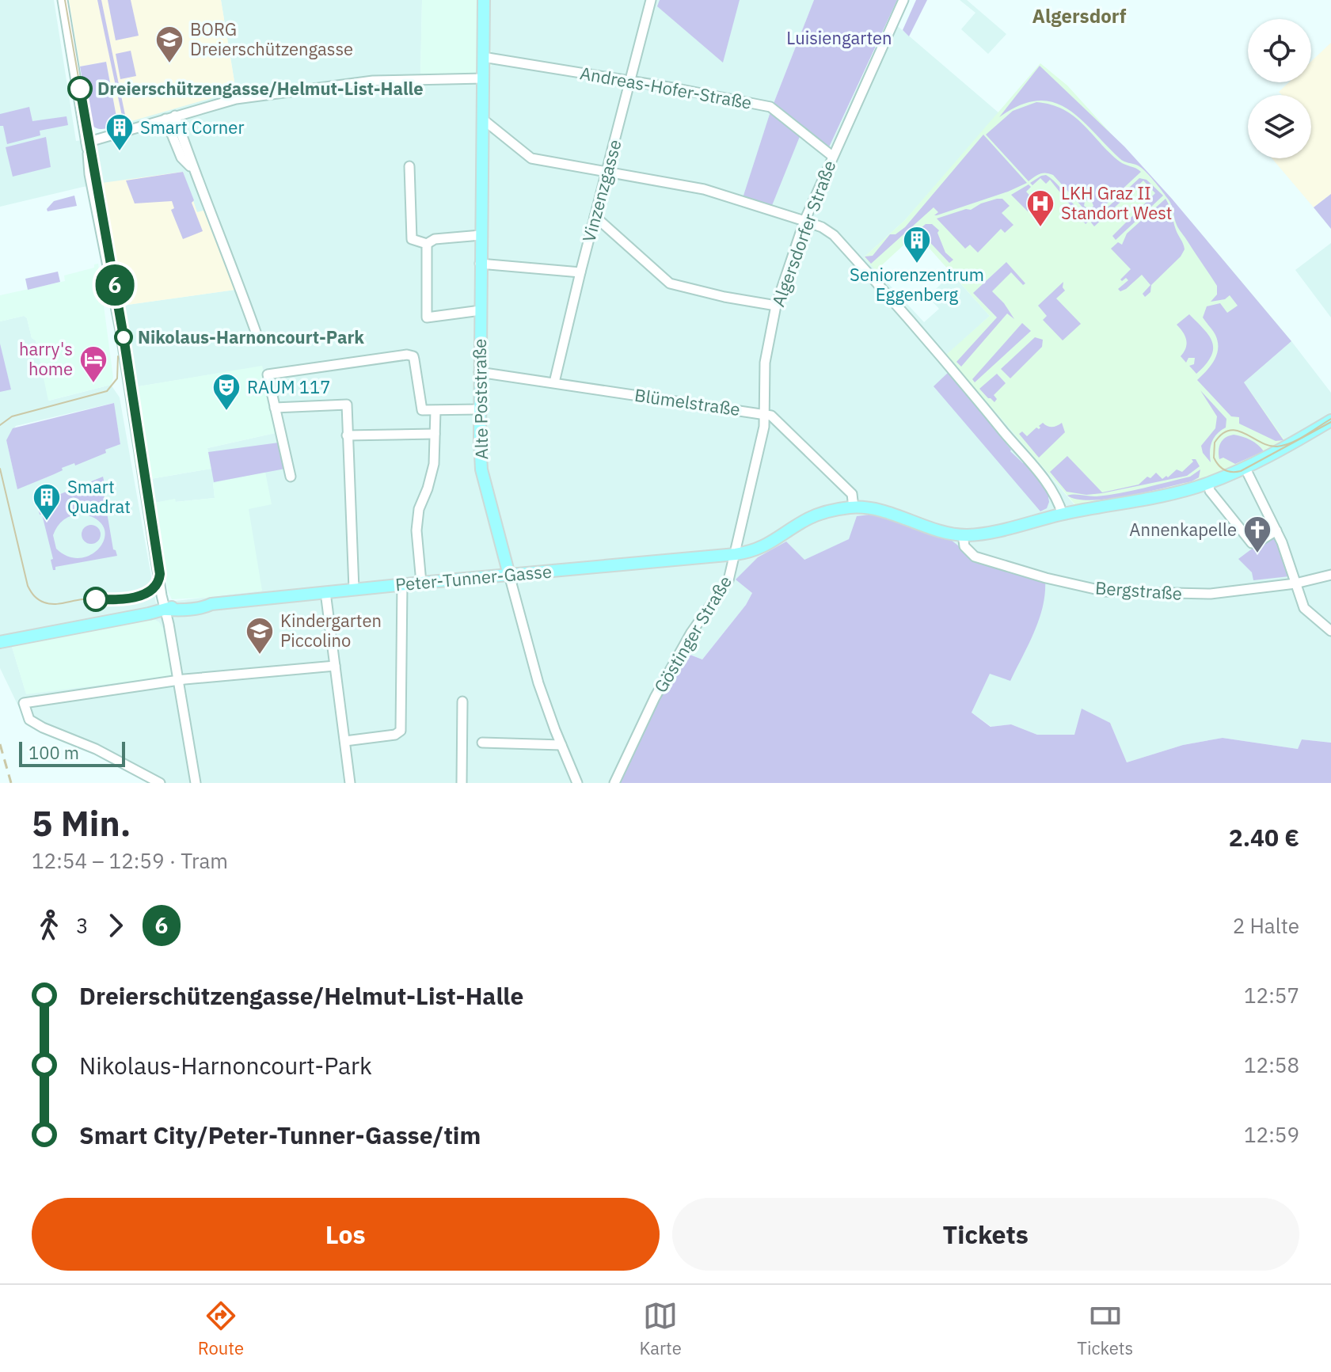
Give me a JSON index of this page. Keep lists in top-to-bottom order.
{
  "streets": {
    "main road": ["Alte Poststraße", "Peter-Tunner-Gasse", "Göstinger Straße"],
    "street": [
      "Andreas-Hofer-Straße",
      "Vinzenzgasse",
      "Algersdorfer Straße",
      "Blümelstraße",
      "Bergstraße"
    ]
  },
  "crossings": [
    ["Andreas-Hofer-Straße", "Vinzenzgasse"],
    ["Andreas-Hofer-Straße", "Algersdorfer Straße"],
    ["Andreas-Hofer-Straße", "Alte Poststraße"],
    ["Vinzenzgasse", "Blümelstraße"],
    ["Algersdorfer Straße", "Blümelstraße"],
    ["Algersdorfer Straße", "Peter-Tunner-Gasse"],
    ["Algersdorfer Straße", "Göstinger Straße"],
    ["Alte Poststraße", "Blümelstraße"],
    ["Alte Poststraße", "Peter-Tunner-Gasse"],
    ["Blümelstraße", "Göstinger Straße"],
    ["Peter-Tunner-Gasse", "Göstinger Straße"],
    ["Bergstraße", "Göstinger Straße"]
  ],
  "districts": ["Algersdorf"],
  "parks": ["Luisiengarten"],
  "places": {
    "school or university": ["BORG Dreierschützengasse", "Kindergarten Piccolino"],
    "other": ["Dreierschützengasse/Helmut-List-Halle", "Nikolaus-Harnoncourt-Park"],
    "building": ["Smart Corner", "Seniorenzentrum Eggenberg", "Smart Quadrat"],
    "hospital": ["LKH Graz II Standort West"],
    "hotel": ["harry's home"],
    "theatre": ["RAUM 117"],
    "church": ["Annenkapelle"]
  },
  "lines": ["tram line 6"],
  "scale_bar": "100 m",
  "page": {
    "on_map": "6",
    "scale": "100 m",
    "heading": ["5 Min.", "12:54 – 12:59 · Tram", "2.40 €"],
    "legs": ["3", "6", "2 Halte"],
    "list": [
      {
        "name": "Dreierschützengasse/Helmut-List-Halle",
        "value": "12:57"
      },
      {
        "name": "Nikolaus-Harnoncourt-Park",
        "value": "12:58"
      },
      {
        "name": "Smart City/Peter-Tunner-Gasse/tim",
        "value": "12:59"
      }
    ],
    "buttons": ["Los", "Tickets"],
    "tabs": ["Route", "Karte", "Tickets"]
  }
}
